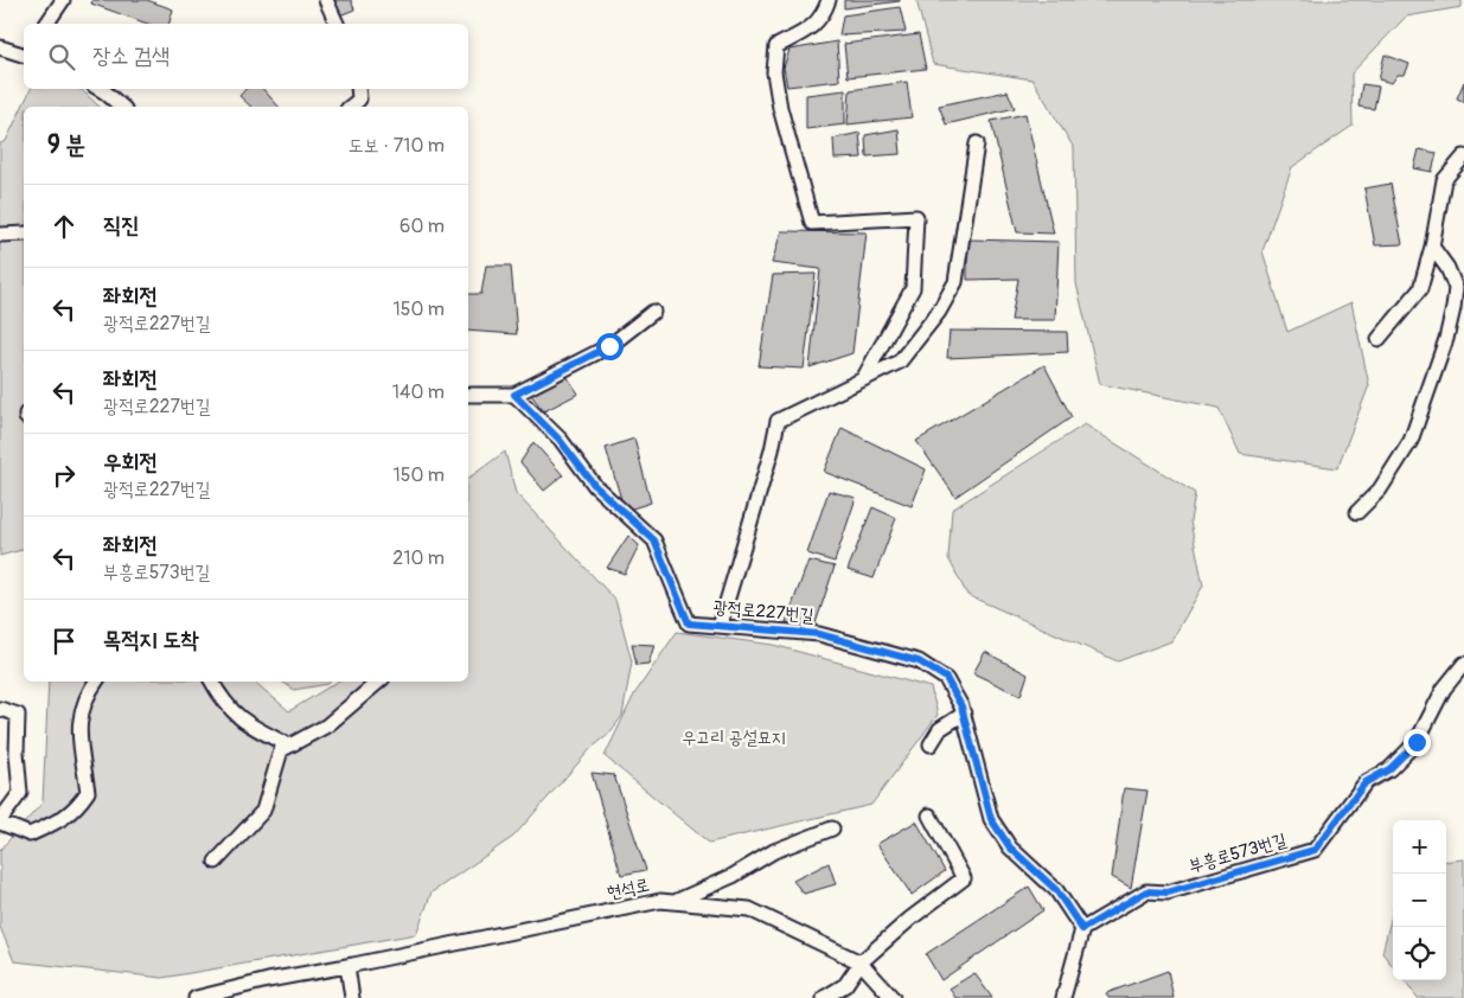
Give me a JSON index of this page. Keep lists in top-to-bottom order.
{
  "streets": {
    "street": ["광적로227번길", "부흥로573번길", "현석로"]
  },
  "crossings": [
    ["광적로227번길", "부흥로573번길"]
  ],
  "parks": ["우고리 공설묘지"],
  "page": {
    "search": "장소 검색",
    "heading": ["9 분", "도보 · 710 m"],
    "list": [
      ["직진", "60 m"],
      ["좌회전", "광적로227번길", "150 m"],
      ["좌회전", "광적로227번길", "140 m"],
      ["우회전", "광적로227번길", "150 m"],
      ["좌회전", "부흥로573번길", "210 m"],
      "목적지 도착"
    ],
    "map_buttons": ["+", "−"]
  }
}
